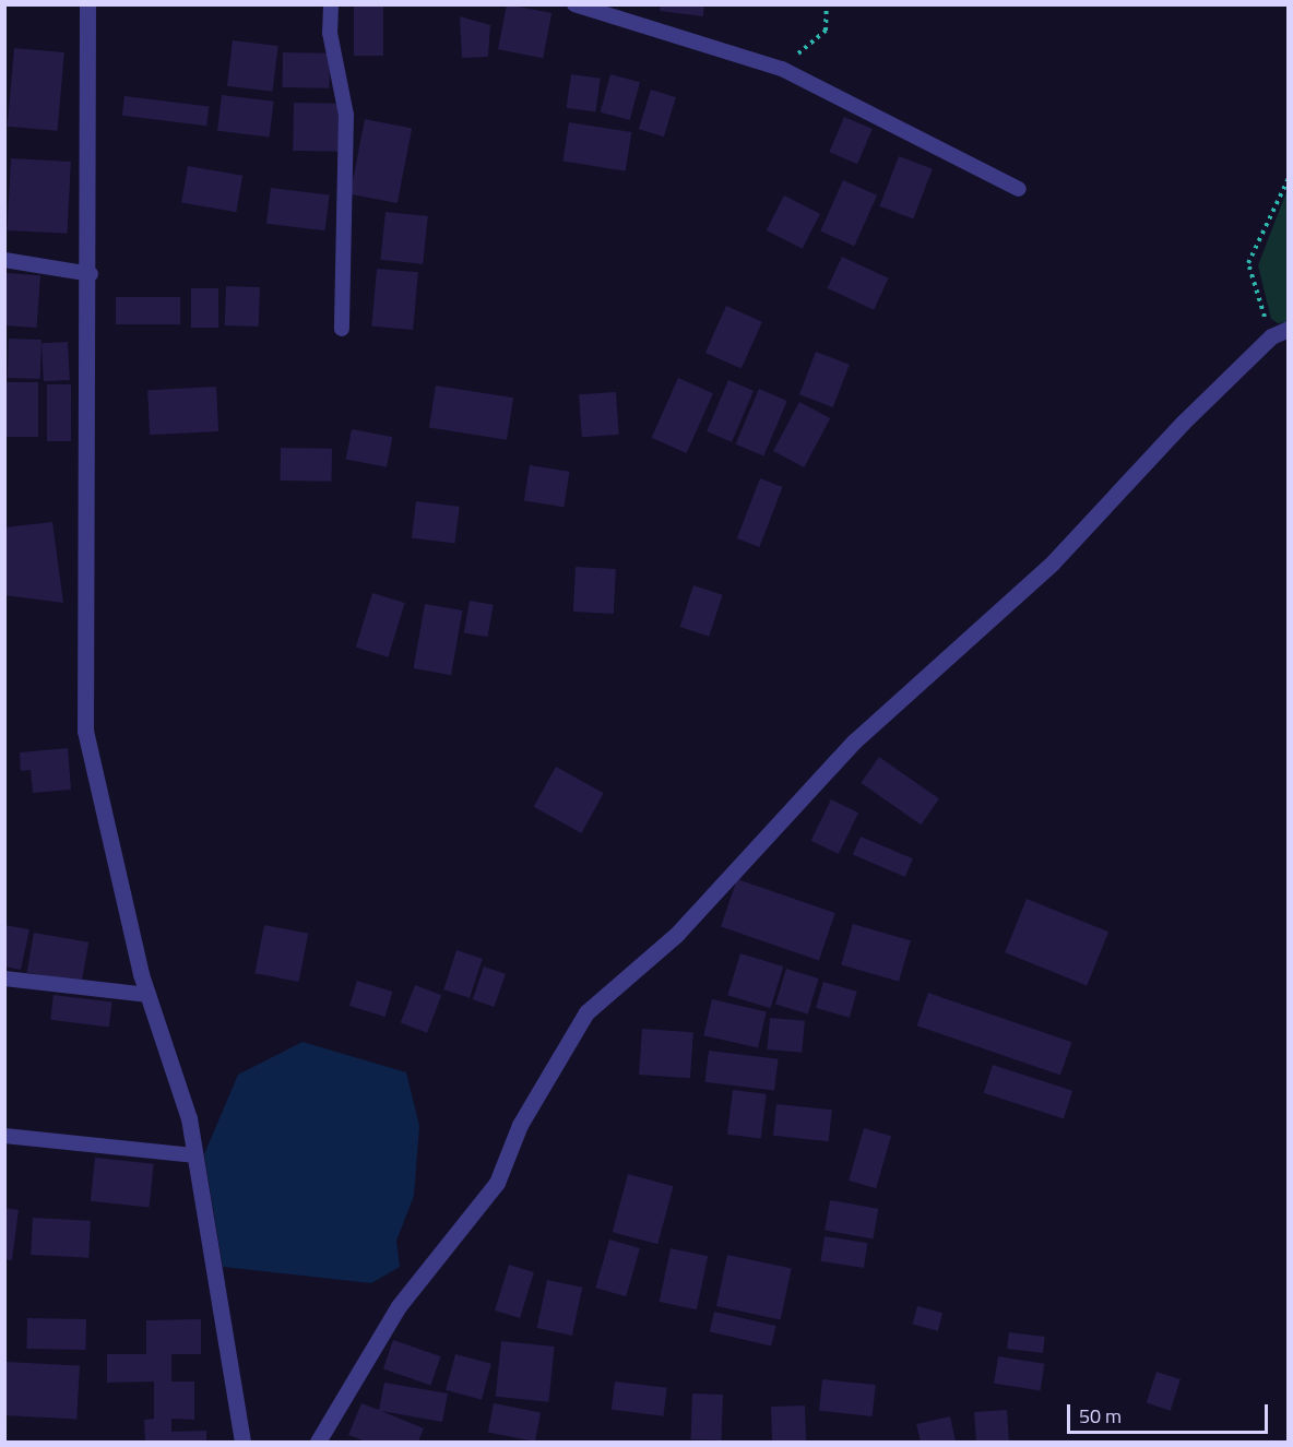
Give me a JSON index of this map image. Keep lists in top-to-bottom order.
{
  "scale_bar": "50 m"
}
